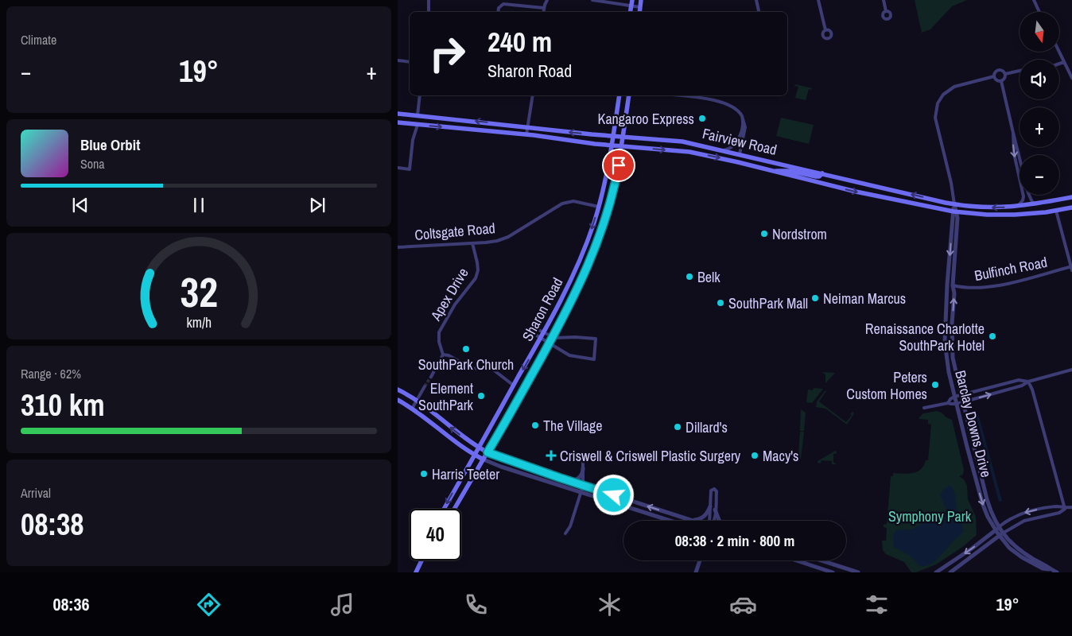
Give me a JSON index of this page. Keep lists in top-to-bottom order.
{
  "streets": {
    "main road": ["Fairview Road", "Sharon Road"],
    "street": [
      "Coltsgate Road",
      "Bulfinch Road",
      "Apex Drive",
      "Barclay Downs Drive"
    ]
  },
  "crossings": [
    ["Fairview Road", "Sharon Road"],
    ["Fairview Road", "Barclay Downs Drive"],
    ["Coltsgate Road", "Apex Drive"],
    ["Coltsgate Road", "Sharon Road"],
    ["Bulfinch Road", "Barclay Downs Drive"]
  ],
  "parks": ["Symphony Park"],
  "places": {
    "other": [
      "Kangaroo Express",
      "Nordstrom",
      "Belk",
      "Neiman Marcus",
      "SouthPark Mall",
      "Renaissance Charlotte SouthPark Hotel",
      "SouthPark Church",
      "Peters Custom Homes",
      "Element SouthPark",
      "The Village",
      "Dillard's",
      "Macy's",
      "Harris Teeter"
    ],
    "health": ["Criswell & Criswell Plastic Surgery"]
  },
  "north": "bottom",
  "page": {
    "tile": [
      "Climate",
      ["Range · 62%", "310 km"],
      ["Arrival", "08:38"]
    ],
    "map_buttons": ["+", "−"],
    "turn": ["240 m", "Sharon Road"],
    "heat": ["−", "19°", "+"],
    "song": ["Blue Orbit", "Sona"],
    "limit": "40",
    "trip": "08:38 · 2 min · 800 m",
    "tabs": ["08:36", "19°"],
    "gauge": ["32", "km/h"]
  }
}
